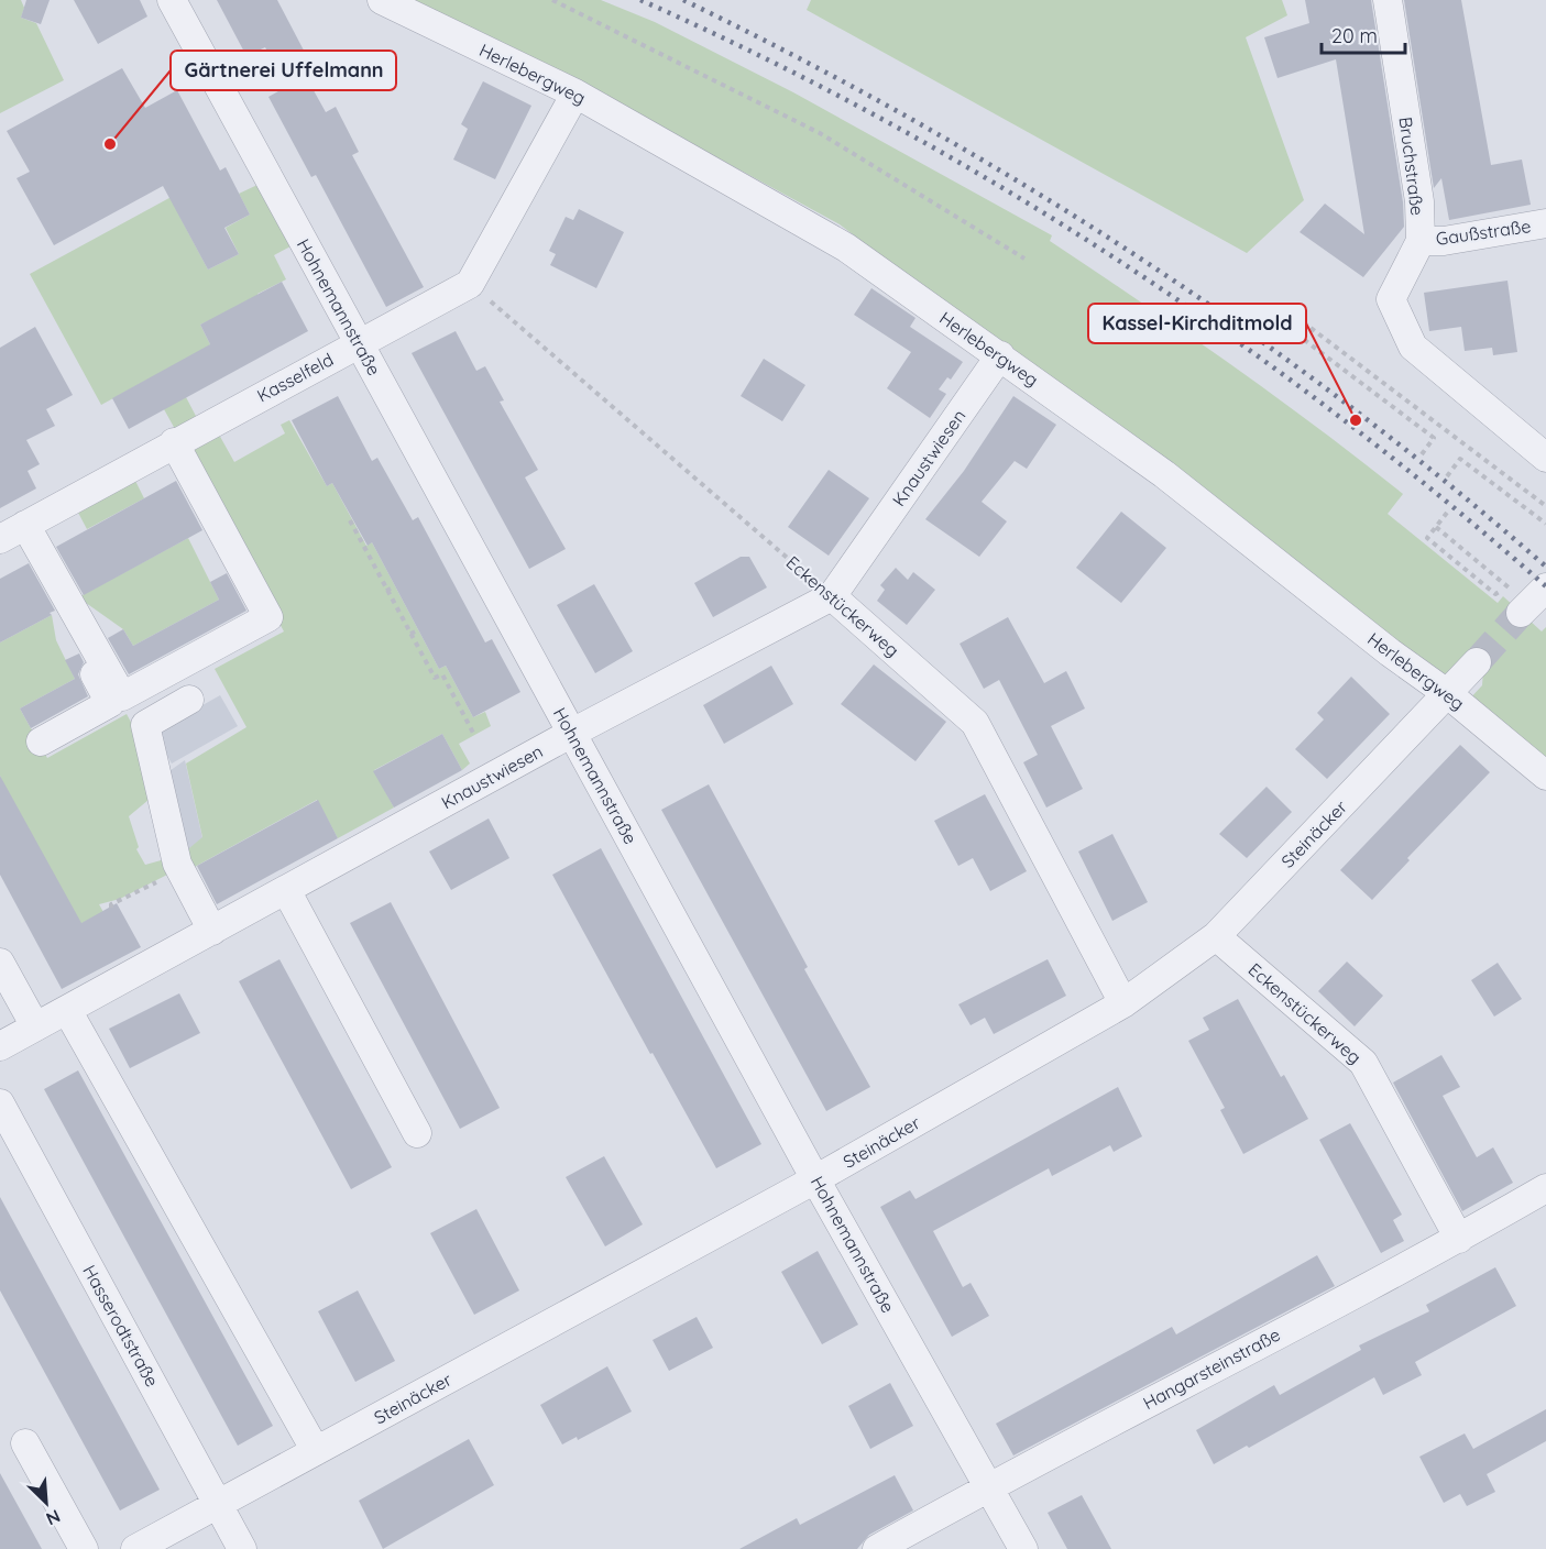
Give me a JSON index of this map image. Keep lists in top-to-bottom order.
{
  "streets": {
    "street": [
      "Herlebergweg",
      "Bruchstraße",
      "Gaußstraße",
      "Hohnemannstraße",
      "Kasselfeld",
      "Knaustwiesen",
      "Eckenstückerweg",
      "Steinäcker",
      "Hasserodtstraße",
      "Hangarsteinstraße"
    ]
  },
  "crossings": [
    ["Herlebergweg", "Knaustwiesen"],
    ["Herlebergweg", "Steinäcker"],
    ["Bruchstraße", "Gaußstraße"],
    ["Hohnemannstraße", "Kasselfeld"],
    ["Hohnemannstraße", "Knaustwiesen"],
    ["Hohnemannstraße", "Steinäcker"],
    ["Hohnemannstraße", "Hangarsteinstraße"],
    ["Kasselfeld", "Eckenstückerweg"],
    ["Knaustwiesen", "Eckenstückerweg"],
    ["Eckenstückerweg", "Steinäcker"],
    ["Eckenstückerweg", "Hangarsteinstraße"],
    ["Steinäcker", "Hasserodtstraße"]
  ],
  "places": ["Gärtnerei Uffelmann", "Kassel-Kirchditmold"],
  "scale_bar": "20 m",
  "north": "bottom right"
}
